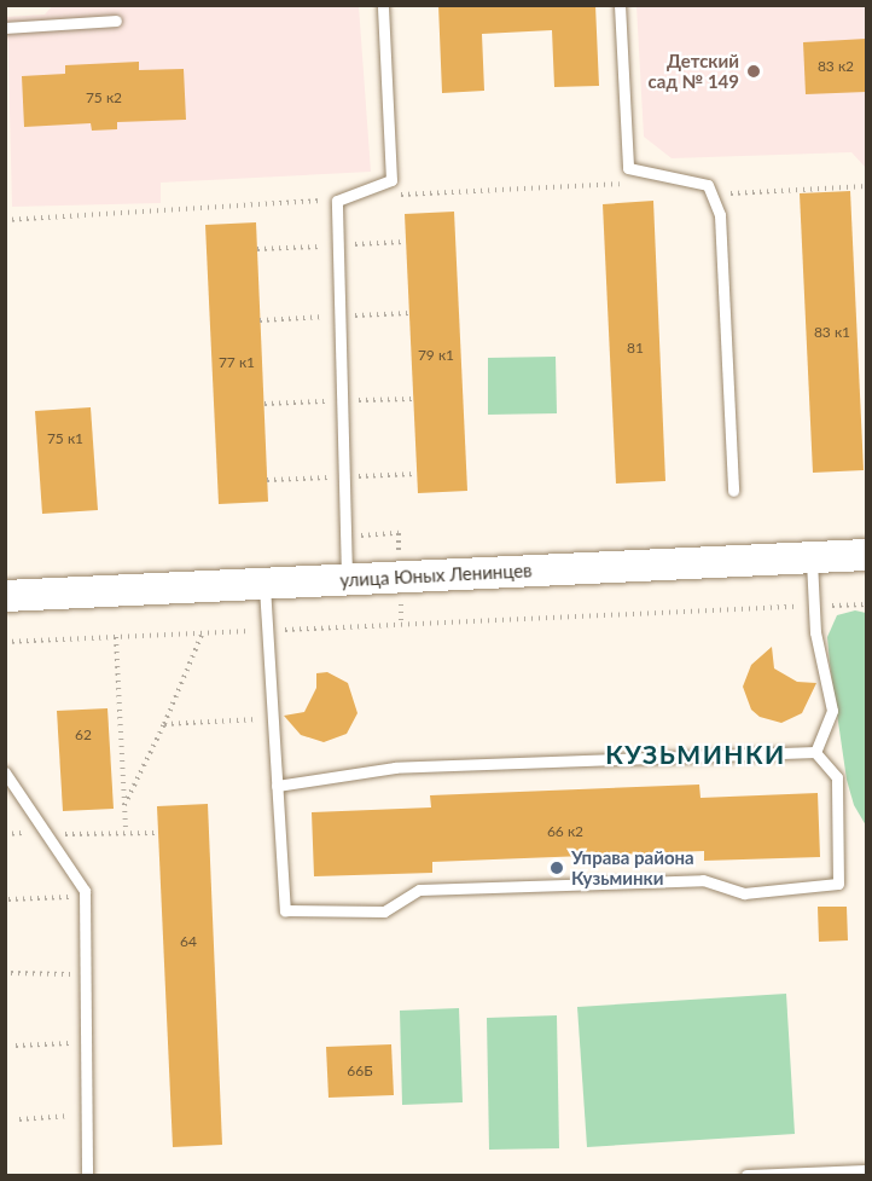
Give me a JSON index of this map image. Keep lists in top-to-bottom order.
{
  "streets": {
    "main road": ["улица Юных Ленинцев"]
  },
  "districts": ["КУЗЬМИНКИ"],
  "places": ["Детский сад № 149", "Управа района Кузьминки"],
  "house_numbers": [
    "83 к2",
    "75 к2",
    "83 к1",
    "81",
    "79 к1",
    "77 к1",
    "75 к1",
    "62",
    "66 к2",
    "64",
    "66Б"
  ]
}
